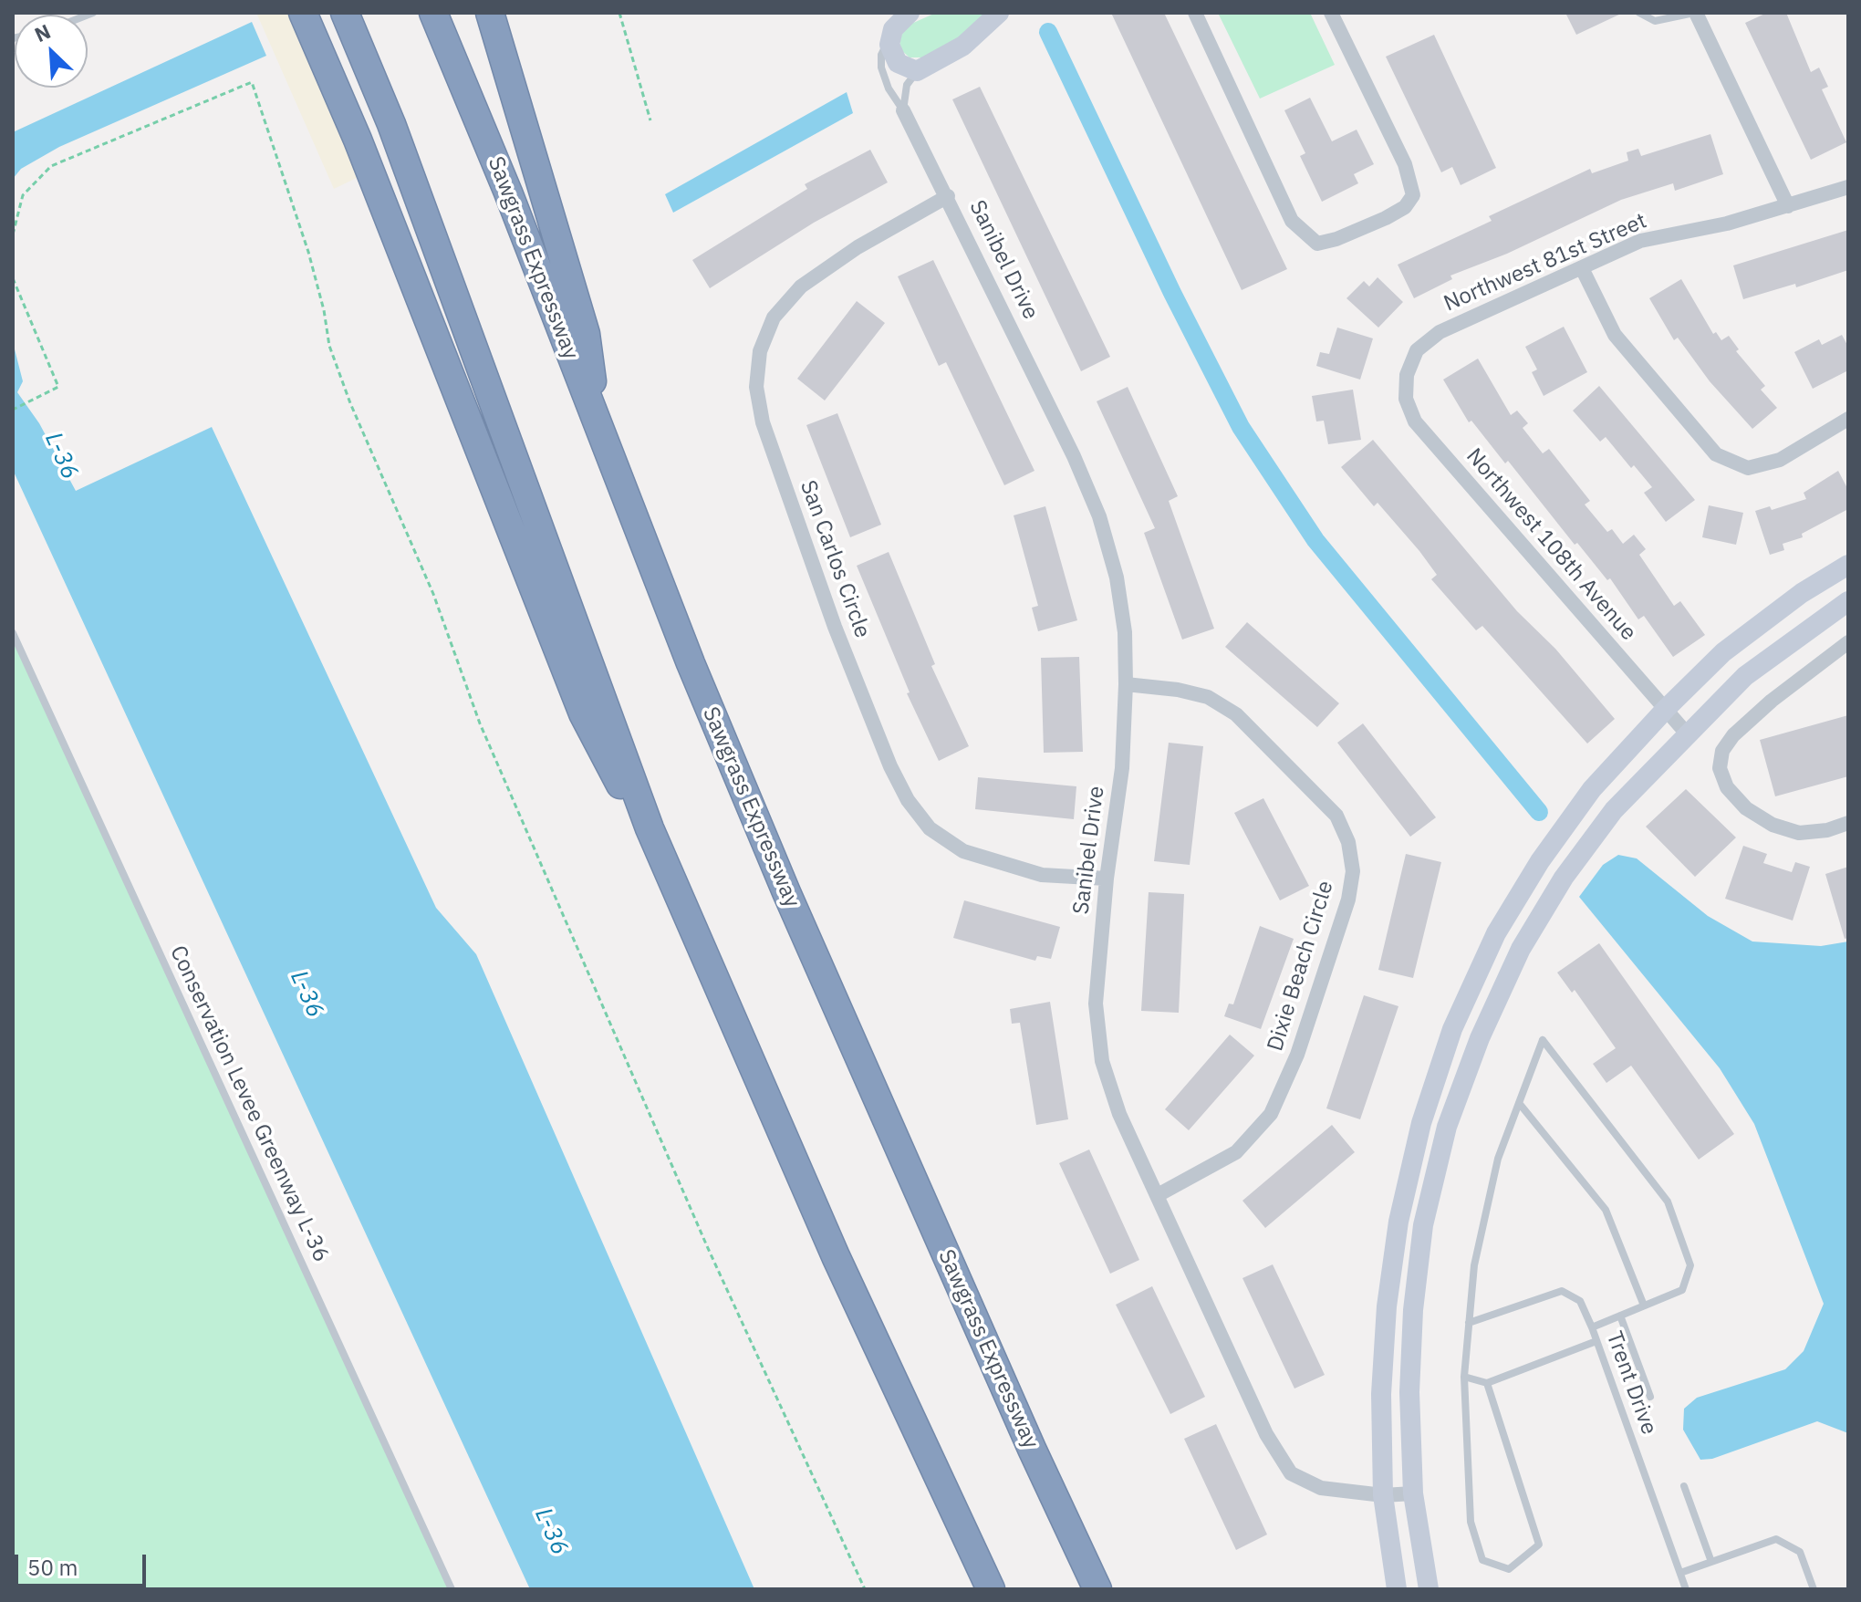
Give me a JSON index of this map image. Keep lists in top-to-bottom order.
{
  "streets": {
    "highway": ["Sawgrass Expressway"],
    "street": [
      "Sanibel Drive",
      "Northwest 81st Street",
      "Northwest 108th Avenue",
      "San Carlos Circle",
      "Dixie Beach Circle"
    ],
    "lane": ["Conservation Levee Greenway L-36", "Trent Drive"]
  },
  "crossings": [
    ["Sanibel Drive", "San Carlos Circle"],
    ["Sanibel Drive", "Dixie Beach Circle"],
    ["Northwest 81st Street", "Northwest 108th Avenue"]
  ],
  "water": ["L-36"],
  "scale_bar": "50 m",
  "north": "top left"
}
